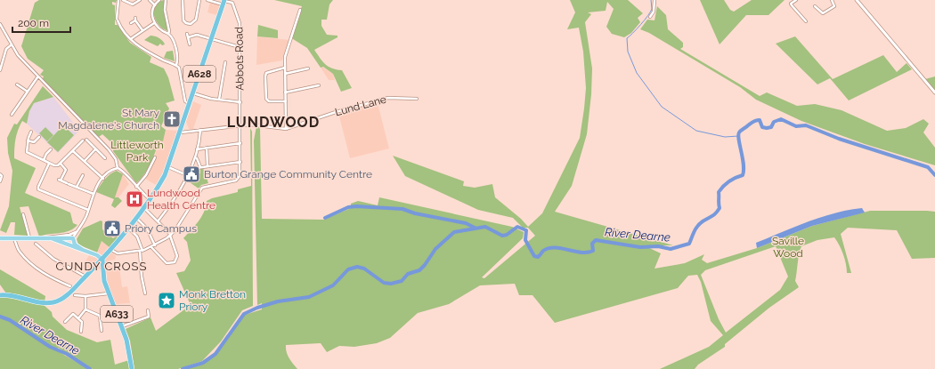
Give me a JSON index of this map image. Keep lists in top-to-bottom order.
{
  "streets": {
    "highway": ["A628", "A633"],
    "street": ["Abbots Road", "Lund Lane"]
  },
  "crossings": [
    ["Abbots Road", "A628"],
    ["Abbots Road", "Lund Lane"],
    ["A628", "Lund Lane"],
    ["A628", "A633"]
  ],
  "districts": ["LUNDWOOD", "CUNDY CROSS"],
  "water": ["River Dearne"],
  "parks": ["Littleworth Park", "Saville Wood"],
  "places": {
    "church": ["St Mary Magdalene's Church"],
    "public building": ["Burton Grange Community Centre", "Priory Campus"],
    "hospital": ["Lundwood Health Centre"],
    "place": ["Monk Bretton Priory"]
  },
  "scale_bar": "200 m"
}
